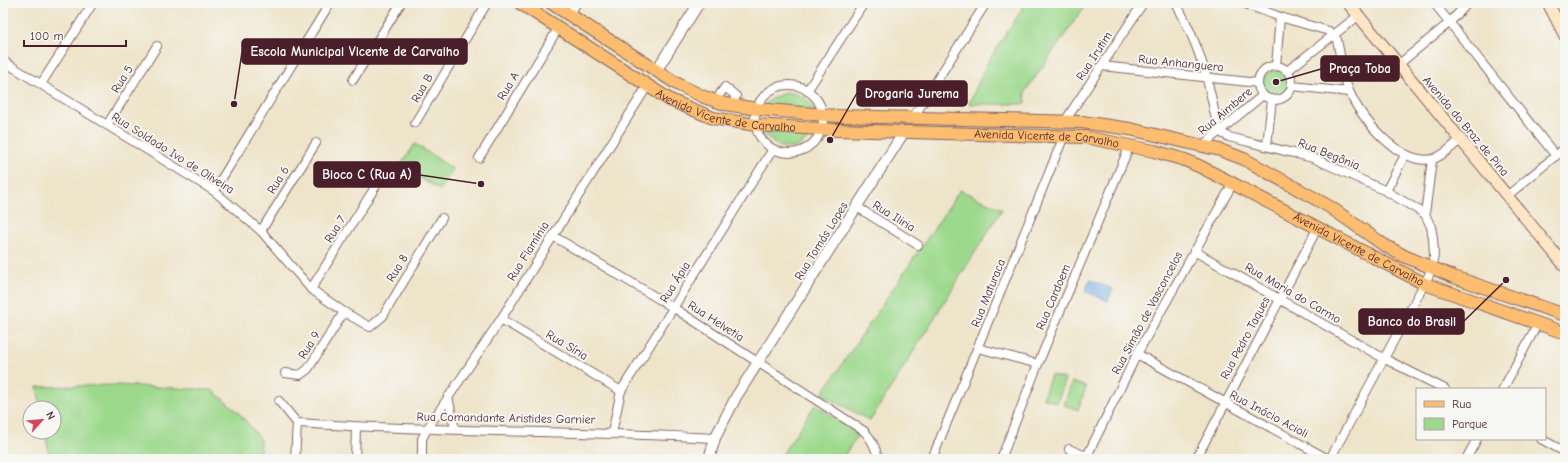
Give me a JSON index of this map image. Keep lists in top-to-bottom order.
{
  "streets": {
    "main road": ["Avenida Vicente de Carvalho", "Avenida do Braz de Pina"],
    "street": [
      "Rua Irutim",
      "Rua Anhanguera",
      "Rua 5",
      "Rua A",
      "Rua B",
      "Rua Aimbere",
      "Rua Soldado Ivo de Oliveira",
      "Rua Begônia",
      "Rua 6",
      "Rua Iliria",
      "Rua 7",
      "Rua Tomás Lopes",
      "Rua Flamínia",
      "Rua 8",
      "Rua Ápia",
      "Rua Maturaca",
      "Rua Maria do Carmo",
      "Rua Cardoem",
      "Rua Simão de Vasconcelos",
      "Rua Helvetia",
      "Rua Pedro Taques",
      "Rua 9",
      "Rua Síria",
      "Rua Inácio Acioli",
      "Rua Comandante Aristides Garnier"
    ]
  },
  "crossings": [
    ["Rua Irutim", "Rua Anhanguera"],
    ["Rua Irutim", "Avenida Vicente de Carvalho"],
    ["Rua Anhanguera", "Rua Aimbere"],
    ["Rua 5", "Rua Soldado Ivo de Oliveira"],
    ["Rua A", "Avenida Vicente de Carvalho"],
    ["Avenida Vicente de Carvalho", "Rua Aimbere"],
    ["Avenida Vicente de Carvalho", "Rua Tomás Lopes"],
    ["Avenida Vicente de Carvalho", "Rua Flamínia"],
    ["Avenida Vicente de Carvalho", "Rua Maturaca"],
    ["Avenida Vicente de Carvalho", "Rua Cardoem"],
    ["Avenida Vicente de Carvalho", "Rua Simão de Vasconcelos"],
    ["Avenida Vicente de Carvalho", "Rua Pedro Taques"],
    ["Rua Aimbere", "Rua Begônia"],
    ["Rua Soldado Ivo de Oliveira", "Rua 6"],
    ["Rua Soldado Ivo de Oliveira", "Rua 7"],
    ["Rua Soldado Ivo de Oliveira", "Rua 8"],
    ["Rua Soldado Ivo de Oliveira", "Rua 9"],
    ["Rua Iliria", "Rua Tomás Lopes"],
    ["Rua Tomás Lopes", "Rua Helvetia"],
    ["Rua Tomás Lopes", "Rua Comandante Aristides Garnier"],
    ["Rua Flamínia", "Rua Helvetia"],
    ["Rua Flamínia", "Rua Síria"],
    ["Rua Flamínia", "Rua Comandante Aristides Garnier"],
    ["Rua Ápia", "Rua Helvetia"],
    ["Rua Ápia", "Rua Síria"],
    ["Rua Ápia", "Rua Comandante Aristides Garnier"],
    ["Rua Maria do Carmo", "Rua Simão de Vasconcelos"],
    ["Rua Maria do Carmo", "Rua Pedro Taques"],
    ["Rua Simão de Vasconcelos", "Rua Inácio Acioli"],
    ["Rua Pedro Taques", "Rua Inácio Acioli"]
  ],
  "places": [
    "Praça Toba",
    "Escola Municipal Vicente de Carvalho",
    "Drogaria Jurema",
    "Bloco C (Rua A)",
    "Banco do Brasil"
  ],
  "legend": ["Rua", "Parque"],
  "scale_bar": "100 m",
  "north": "top right"
}
